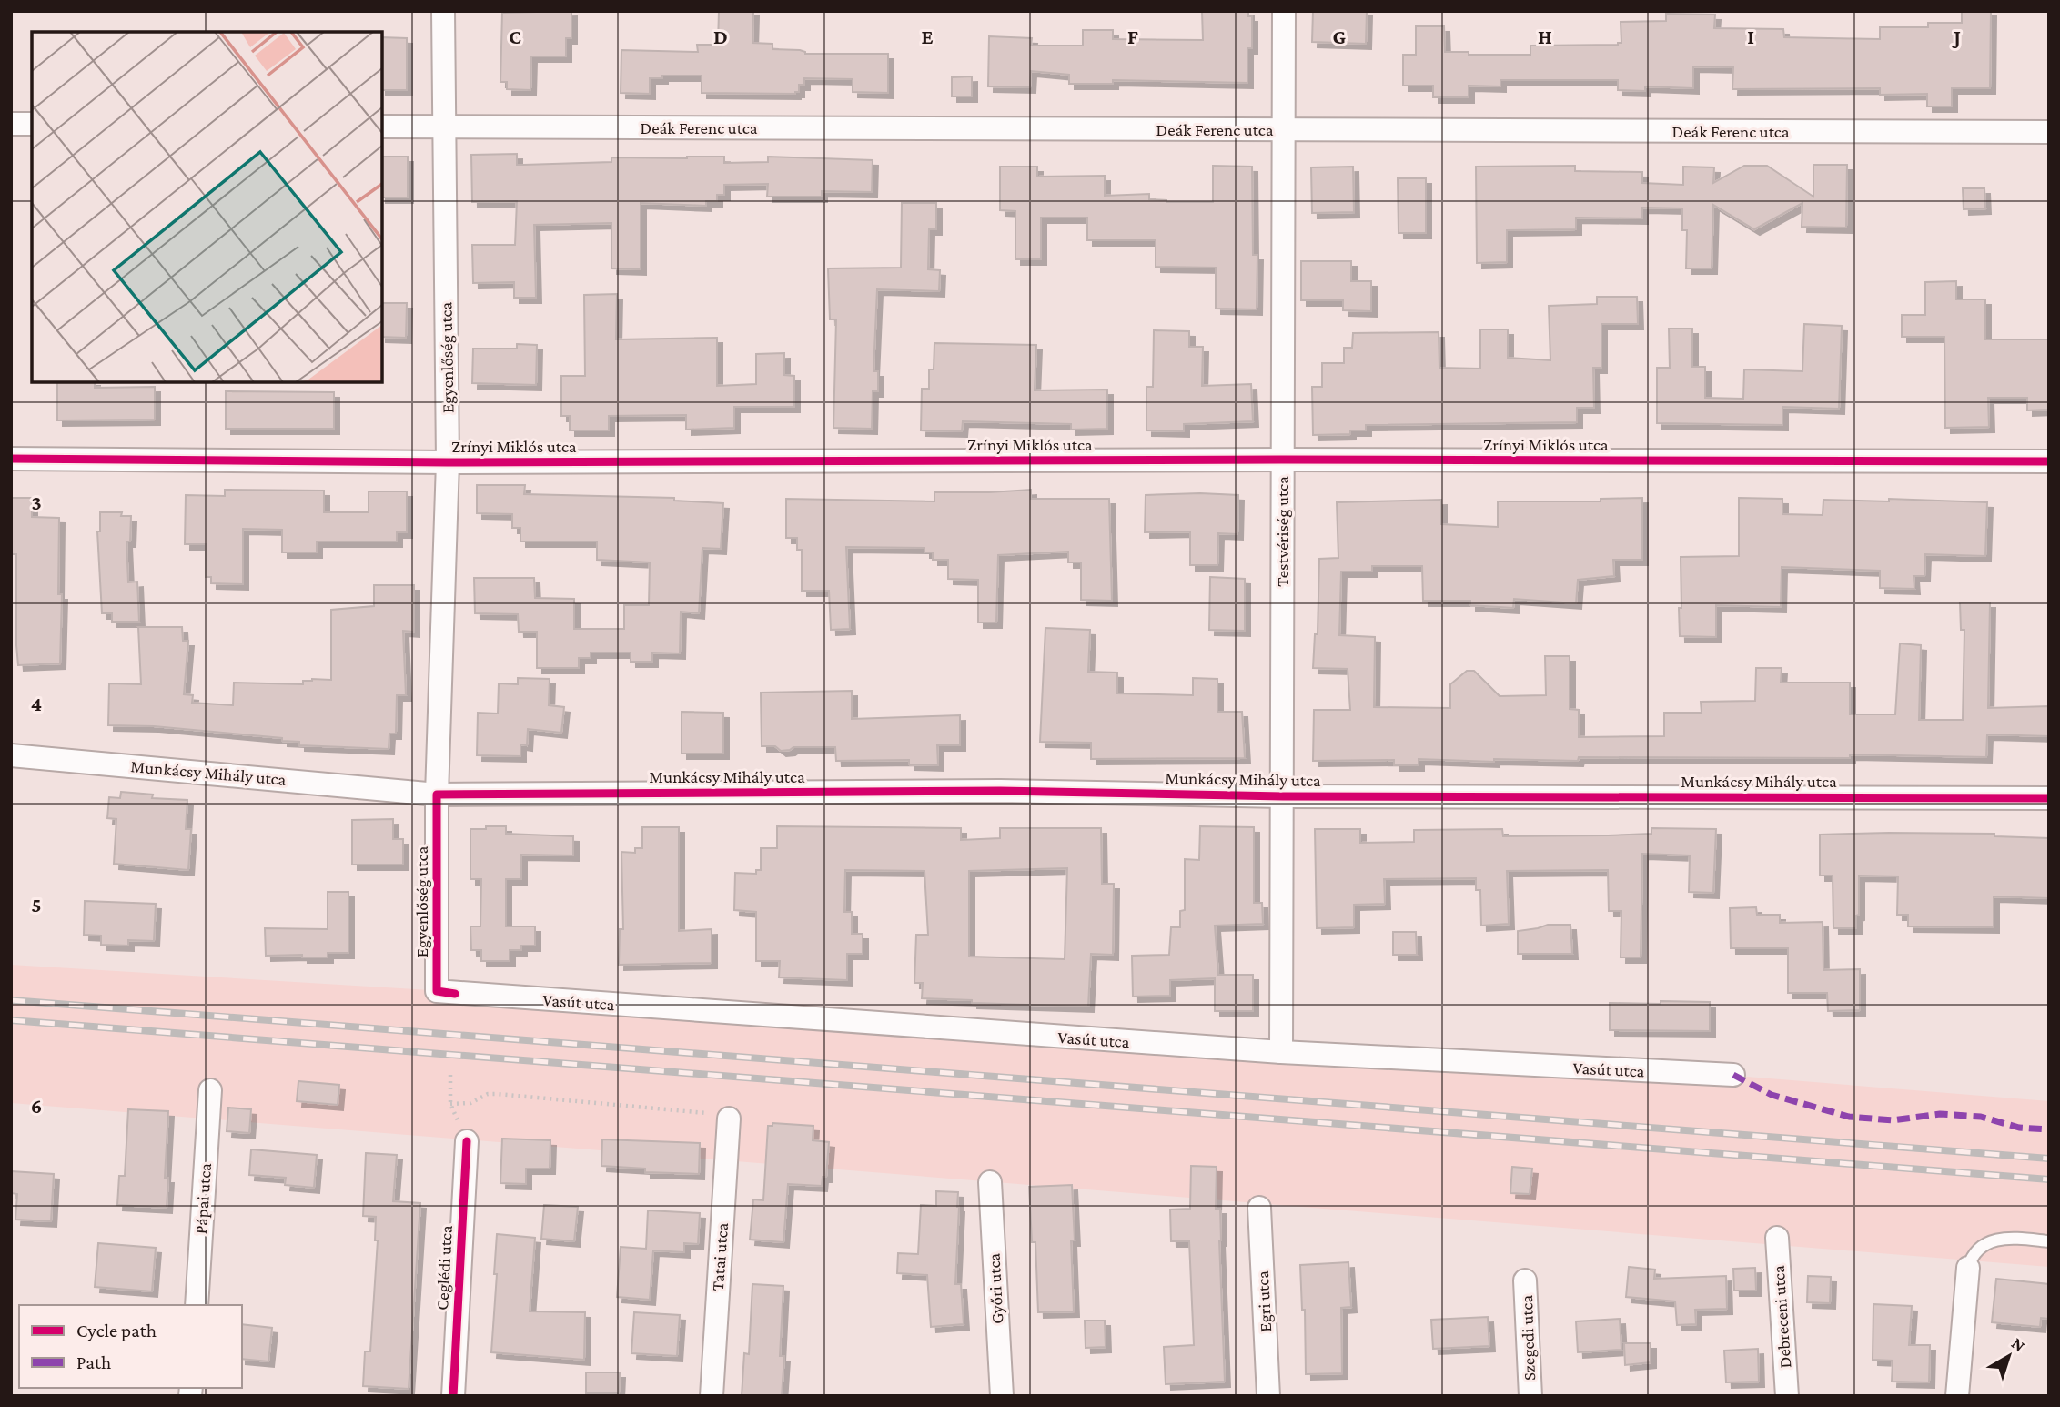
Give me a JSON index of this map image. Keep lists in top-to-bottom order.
{
  "streets": {
    "street": [
      "Deák Ferenc utca",
      "Egyenlőség utca",
      "Zrínyi Miklós utca",
      "Testvériség utca",
      "Munkácsy Mihály utca",
      "Vasút utca",
      "Pápai utca",
      "Tatai utca",
      "Ceglédi utca",
      "Győri utca",
      "Egri utca",
      "Debreceni utca",
      "Szegedi utca"
    ]
  },
  "crossings": [
    ["Deák Ferenc utca", "Egyenlőség utca"],
    ["Deák Ferenc utca", "Testvériség utca"],
    ["Egyenlőség utca", "Zrínyi Miklós utca"],
    ["Egyenlőség utca", "Munkácsy Mihály utca"],
    ["Egyenlőség utca", "Vasút utca"],
    ["Zrínyi Miklós utca", "Testvériség utca"],
    ["Testvériség utca", "Munkácsy Mihály utca"],
    ["Testvériség utca", "Vasút utca"]
  ],
  "legend": ["Cycle path", "Path"],
  "north": "top right",
  "grid": {
    "columns": [
      "C",
      "D",
      "E",
      "F",
      "G",
      "H",
      "I",
      "J"
    ],
    "rows": [
      "3",
      "4",
      "5",
      "6"
    ]
  }
}
